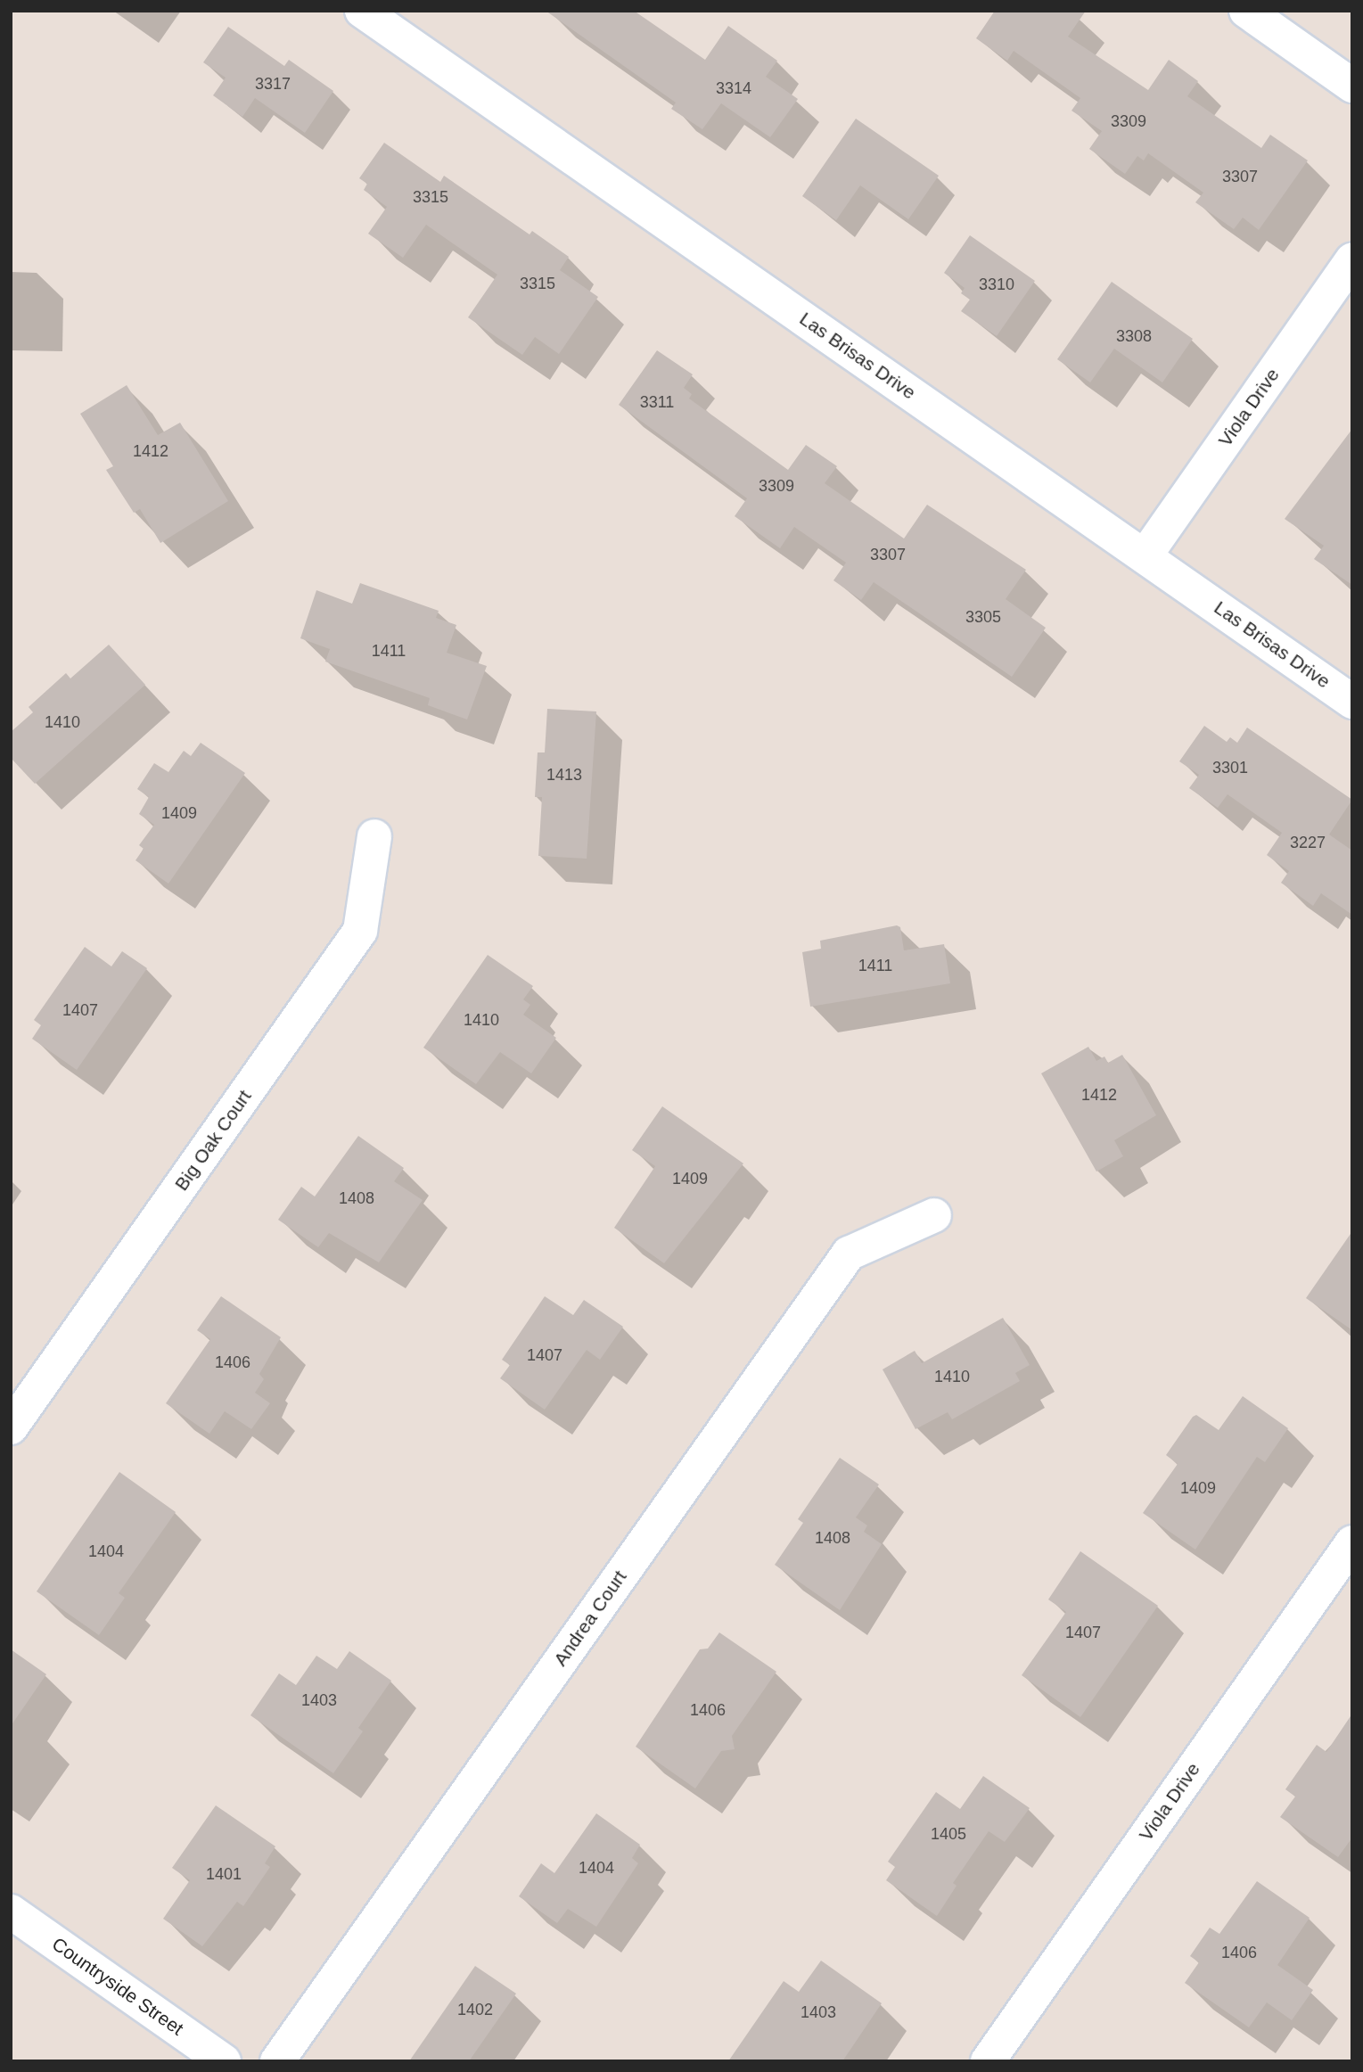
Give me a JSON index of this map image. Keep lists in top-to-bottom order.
{
  "streets": {
    "street": [
      "Las Brisas Drive",
      "Viola Drive",
      "Big Oak Court",
      "Andrea Court",
      "Countryside Street"
    ]
  },
  "crossings": [
    ["Las Brisas Drive", "Viola Drive"]
  ],
  "house_numbers": [
    "3317",
    "3314",
    "3309",
    "3307",
    "3315",
    "3315",
    "3310",
    "3308",
    "3311",
    "1412",
    "3309",
    "3307",
    "3305",
    "1411",
    "1410",
    "3301",
    "1413",
    "1409",
    "3227",
    "1411",
    "1407",
    "1410",
    "1412",
    "1409",
    "1408",
    "1407",
    "1406",
    "1410",
    "1409",
    "1408",
    "1404",
    "1407",
    "1403",
    "1406",
    "1405",
    "1404",
    "1401",
    "1406",
    "1402",
    "1403"
  ]
}
